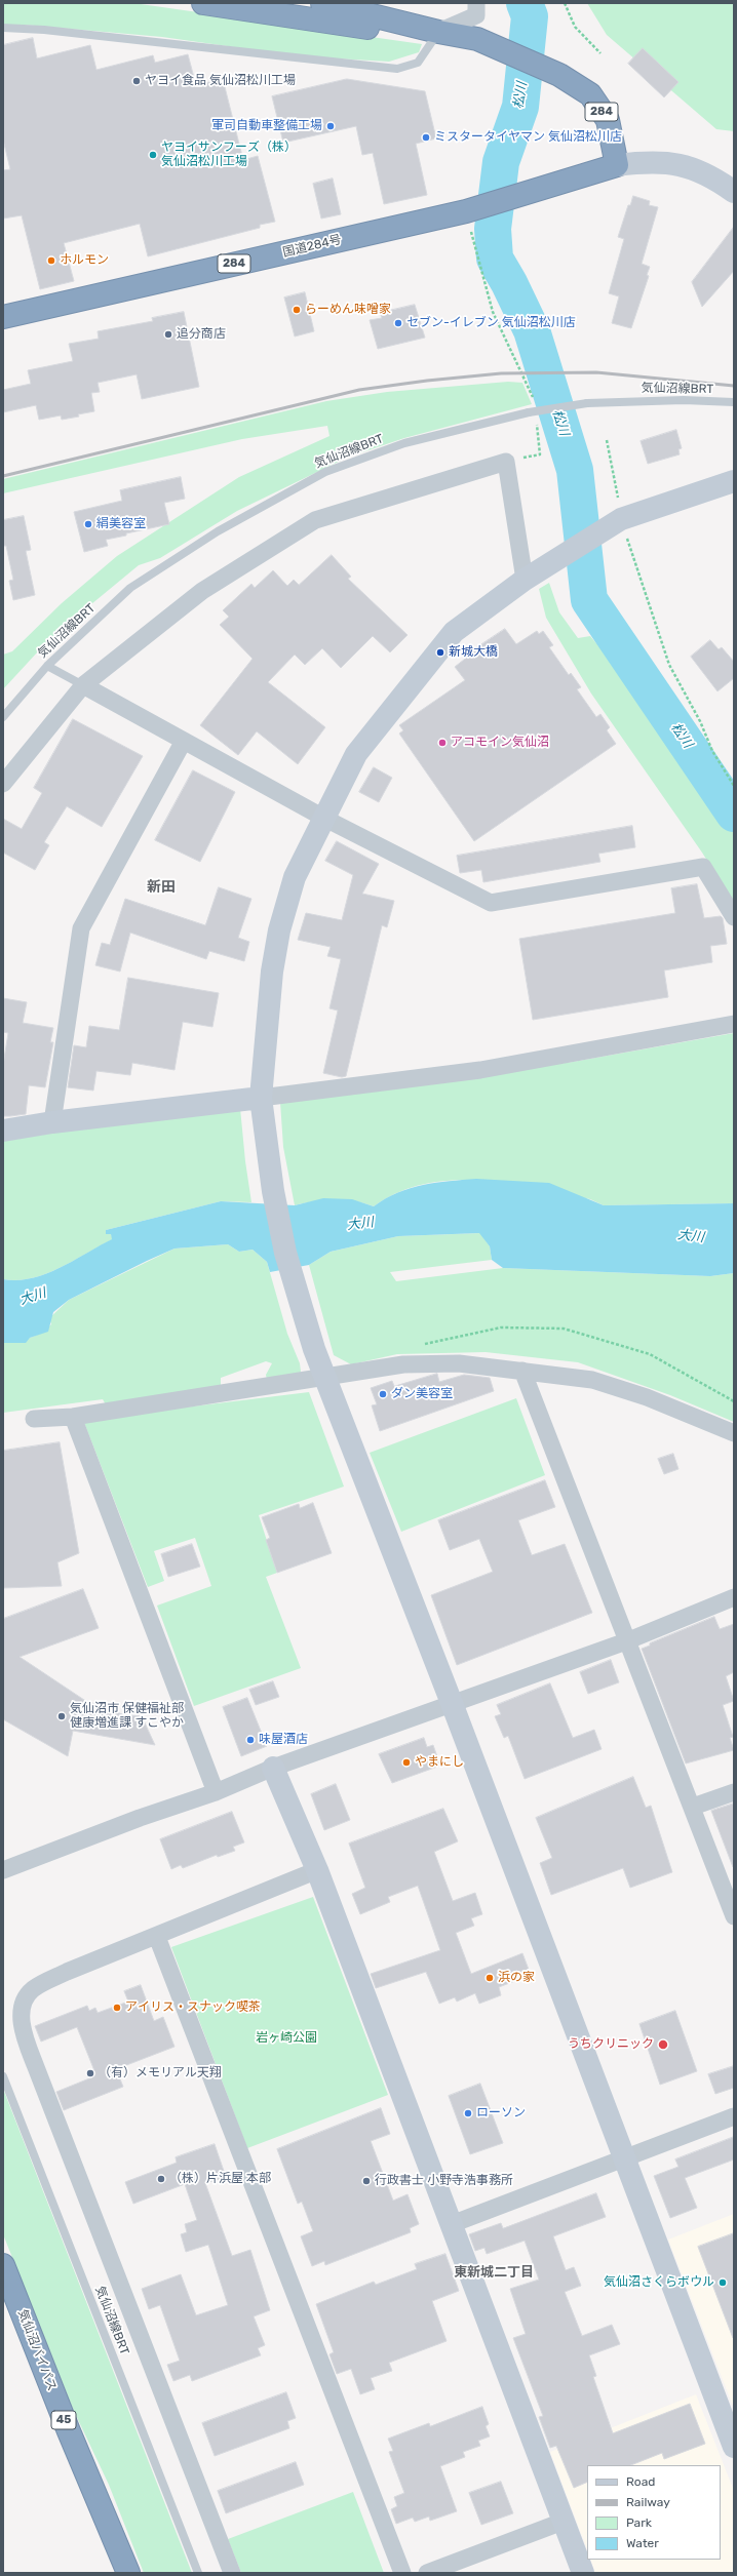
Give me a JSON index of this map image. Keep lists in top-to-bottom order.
{
  "streets": {
    "highway": [
      "284",
      "国道284号",
      "気仙沼バイパス",
      "45"
    ],
    "lane": ["気仙沼線BRT"]
  },
  "crossings": [
    ["284", "国道284号"]
  ],
  "districts": ["新田", "東新城二丁目"],
  "water": ["松川", "大川"],
  "parks": ["岩ヶ崎公園"],
  "places": [
    "ヤヨイ食品 気仙沼松川工場",
    "軍司自動車整備工場",
    "ミスタータイヤマン 気仙沼松川店",
    "ヤヨイサンフーズ（株） 気仙沼松川工場",
    "ホルモン",
    "らーめん味噌家",
    "セブン-イレブン 気仙沼松川店",
    "追分商店",
    "絹美容室",
    "新城大橋",
    "アコモイン気仙沼",
    "ダン美容室",
    "気仙沼市 保健福祉部 健康増進課 すこやか",
    "味屋酒店",
    "やまにし",
    "浜の家",
    "アイリス・スナック喫茶",
    "うちクリニック",
    "（有）メモリアル天翔",
    "ローソン",
    "（株）片浜屋 本部",
    "行政書士 小野寺浩事務所",
    "気仙沼さくらボウル"
  ],
  "legend": [
    "Road",
    "Railway",
    "Park",
    "Water"
  ]
}
